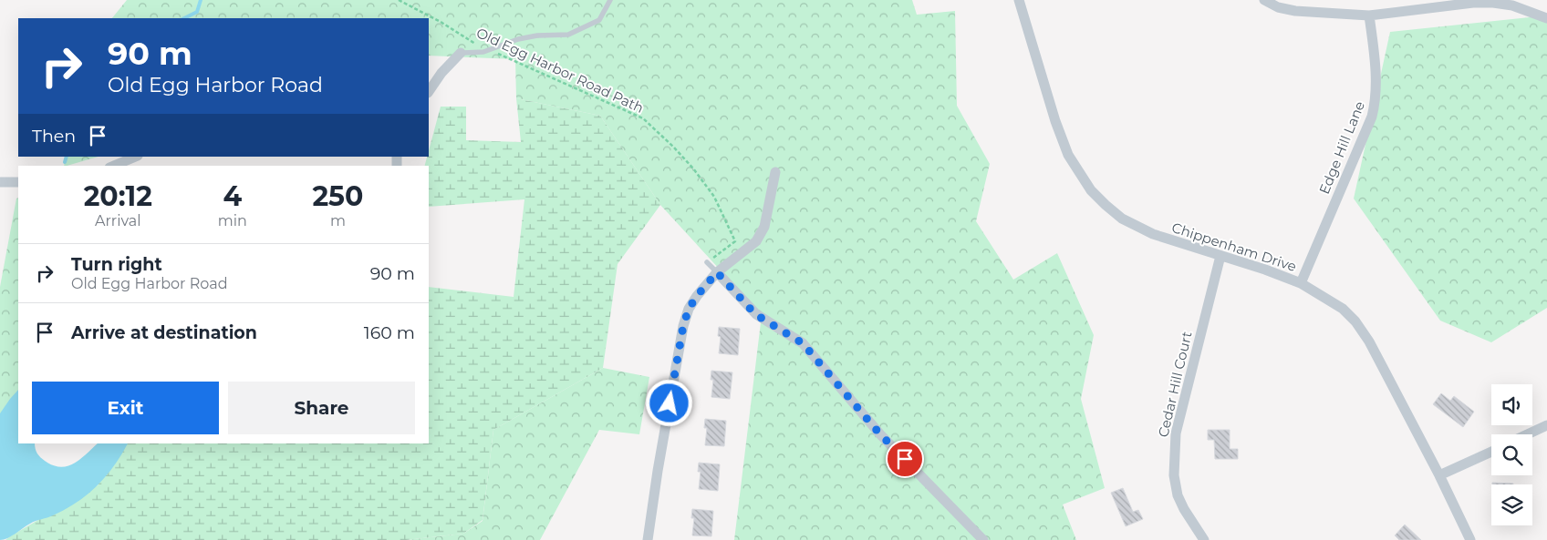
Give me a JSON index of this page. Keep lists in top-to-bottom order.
{
  "streets": {
    "street": ["Edge Hill Lane", "Chippenham Drive", "Cedar Hill Court"],
    "path": ["Old Egg Harbor Road Path"]
  },
  "crossings": [
    ["Edge Hill Lane", "Chippenham Drive"],
    ["Chippenham Drive", "Cedar Hill Court"]
  ],
  "page": {
    "turn": ["90 m", "Old Egg Harbor Road"],
    "then": "Then",
    "eta": [
      "20:12",
      "Arrival",
      "4",
      "min",
      "250",
      "m"
    ],
    "list": [
      {
        "name": "Turn right",
        "note": "Old Egg Harbor Road",
        "value": "90 m"
      },
      {
        "name": "Arrive at destination",
        "value": "160 m"
      }
    ],
    "buttons": ["Exit", "Share"]
  }
}
